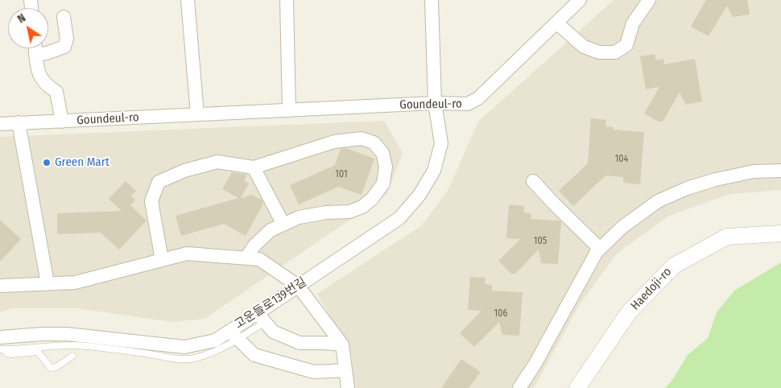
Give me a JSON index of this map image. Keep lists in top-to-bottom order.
{
  "streets": {
    "street": ["Goundeul-ro", "Haedoji-ro", "고운들로139번길"]
  },
  "crossings": [
    ["Goundeul-ro", "고운들로139번길"]
  ],
  "places": ["Green Mart"],
  "house_numbers": [
    "104",
    "101",
    "105",
    "106"
  ],
  "north": "top left"
}
